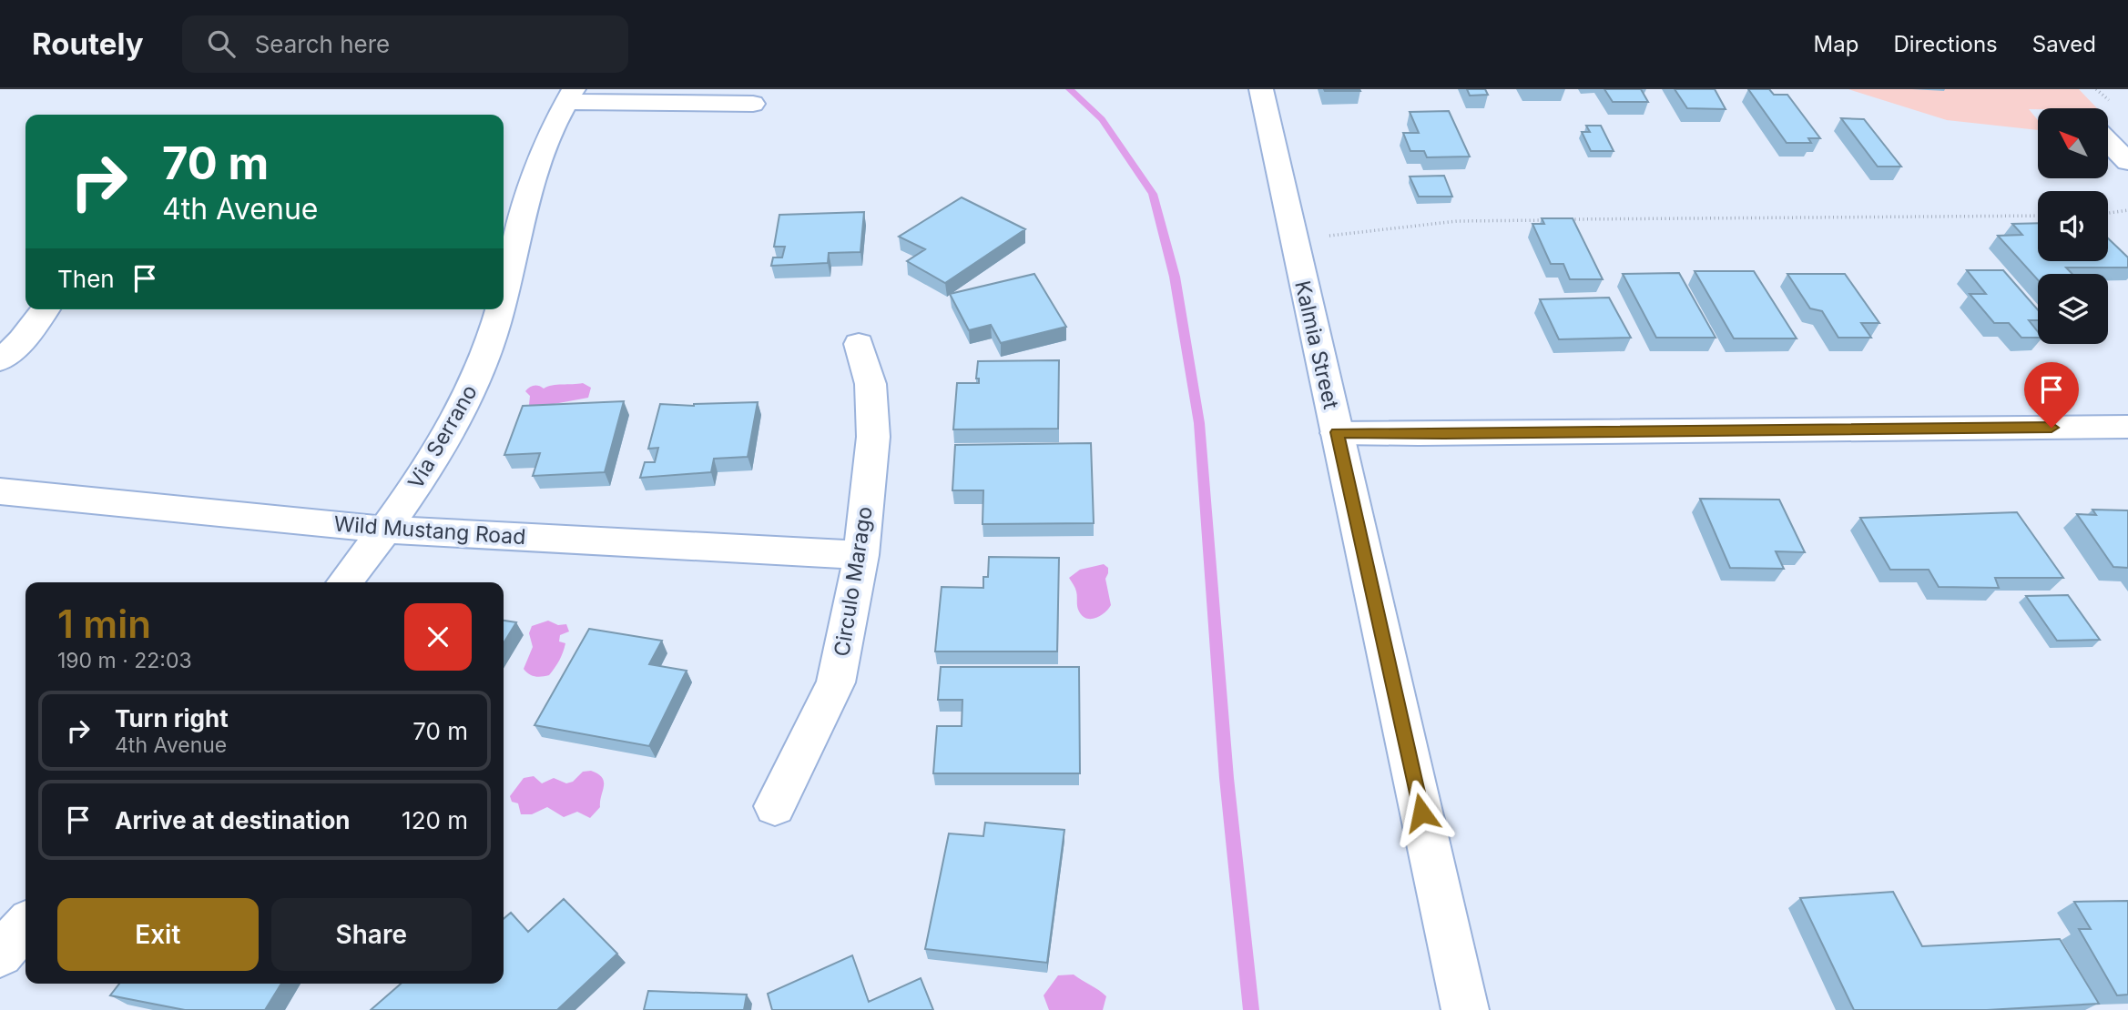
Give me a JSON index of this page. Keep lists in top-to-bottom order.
{
  "streets": {
    "street": [
      "Kalmia Street",
      "Via Serrano",
      "Wild Mustang Road",
      "Circulo Marago"
    ]
  },
  "crossings": [
    ["Via Serrano", "Wild Mustang Road"],
    ["Wild Mustang Road", "Circulo Marago"]
  ],
  "north": "top left",
  "page": {
    "header": "Routely",
    "search": "Search here",
    "nav": ["Map", "Directions", "Saved"],
    "turn": ["70 m", "4th Avenue"],
    "then": "Then",
    "heading": ["1 min", "190 m · 22:03"],
    "list": [
      {
        "name": "Turn right",
        "note": "4th Avenue",
        "value": "70 m"
      },
      {
        "name": "Arrive at destination",
        "value": "120 m"
      }
    ],
    "buttons": ["Exit", "Share"]
  }
}
